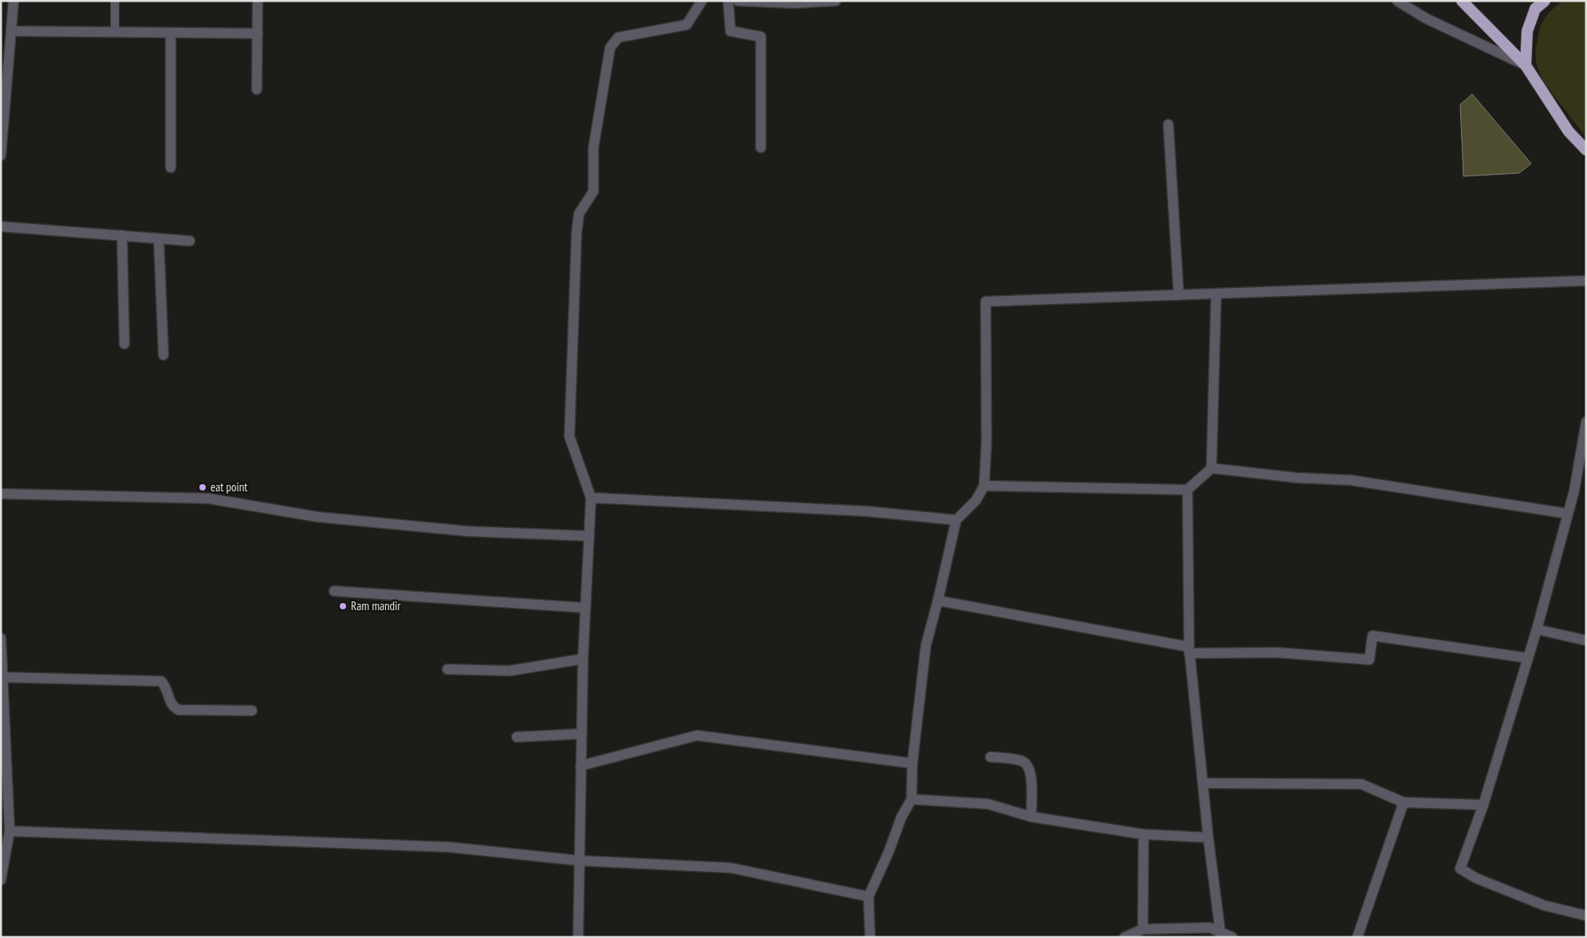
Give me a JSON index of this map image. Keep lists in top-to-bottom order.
{
  "places": ["eat point", "Ram mandir"]
}
